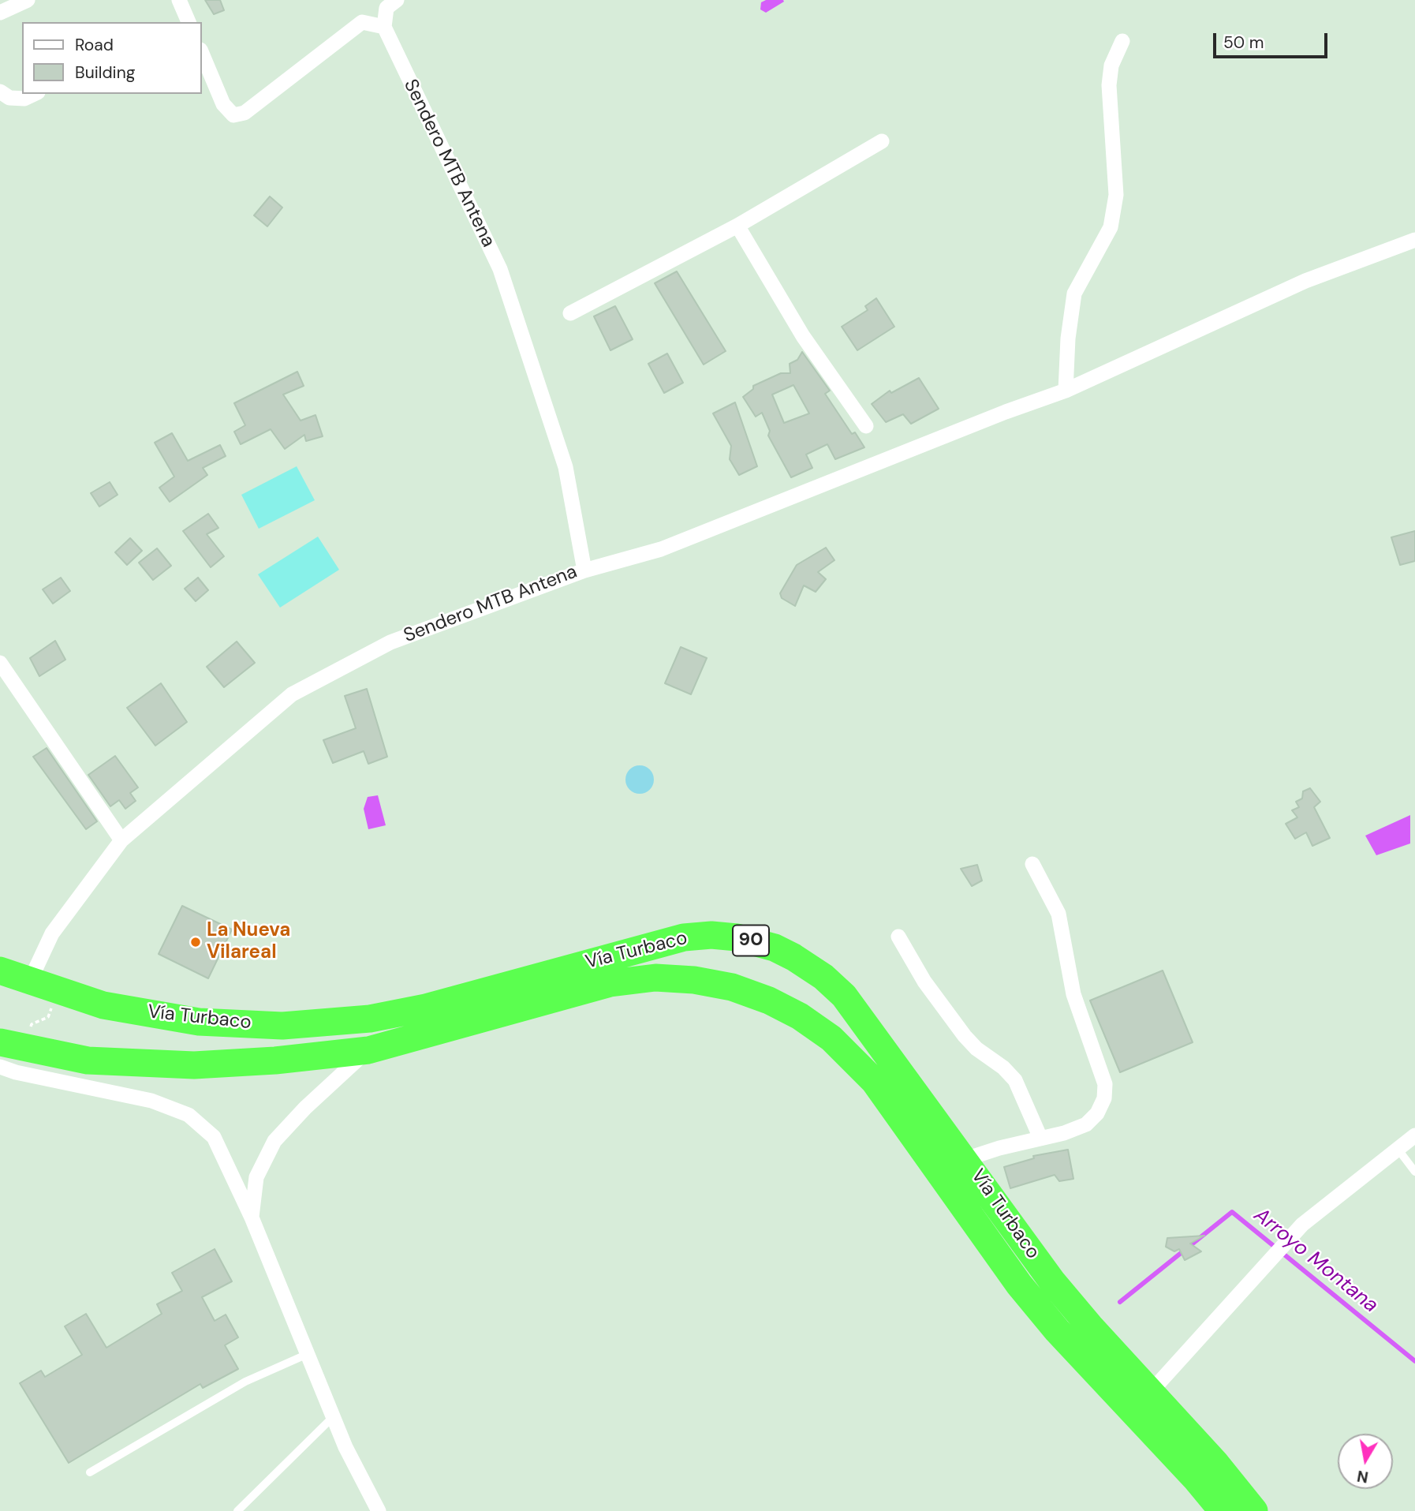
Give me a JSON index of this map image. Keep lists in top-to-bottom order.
{
  "streets": {
    "highway": ["90", "Vía Turbaco"],
    "street": ["Sendero MTB Antena"]
  },
  "crossings": [
    ["Sendero MTB Antena", "Vía Turbaco"]
  ],
  "water": ["Arroyo Montana"],
  "places": ["La Nueva Vilareal"],
  "legend": ["Road", "Building"],
  "scale_bar": "50 m",
  "north": "bottom"
}
